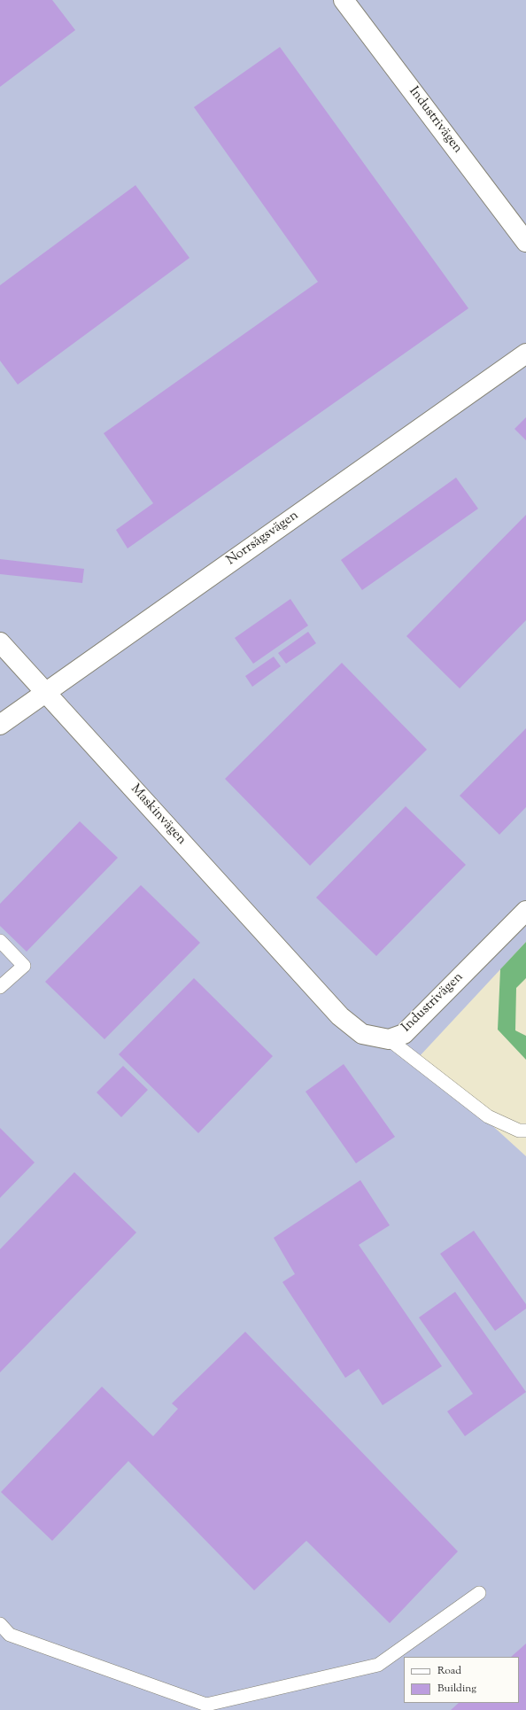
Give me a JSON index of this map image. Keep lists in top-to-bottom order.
{
  "streets": {
    "street": ["Industrivägen", "Norrsågsvägen", "Maskinvägen"]
  },
  "crossings": [
    ["Industrivägen", "Maskinvägen"],
    ["Norrsågsvägen", "Maskinvägen"]
  ],
  "legend": ["Road", "Building"]
}
